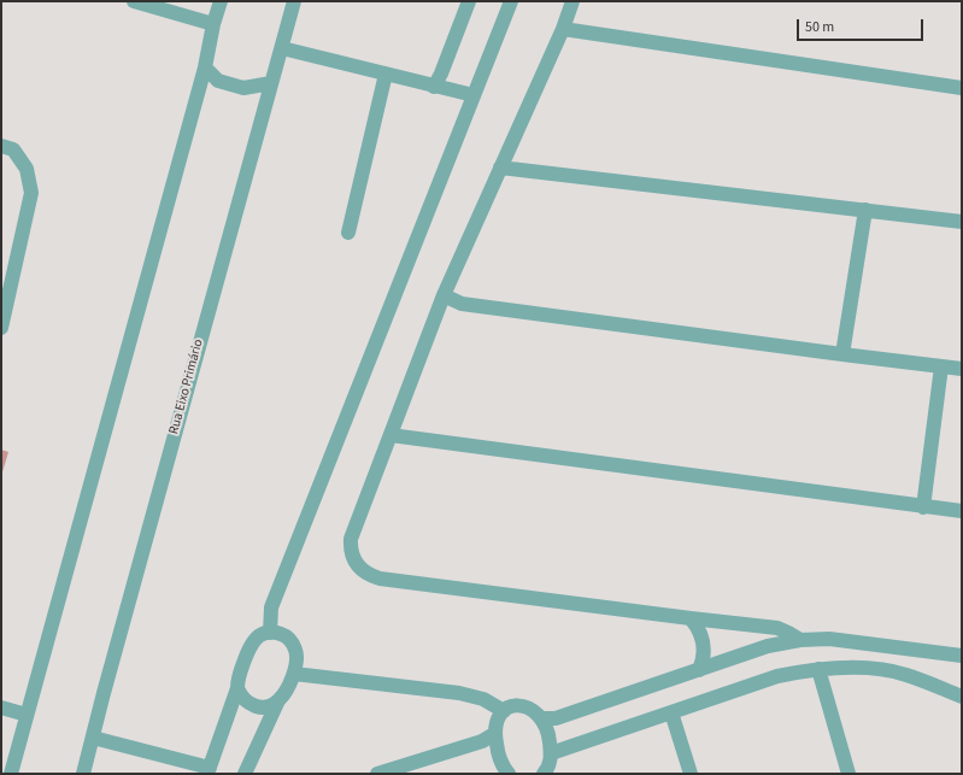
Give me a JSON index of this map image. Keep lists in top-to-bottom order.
{
  "streets": {
    "street": ["Rua Eixo Primário"]
  },
  "scale_bar": "50 m"
}
